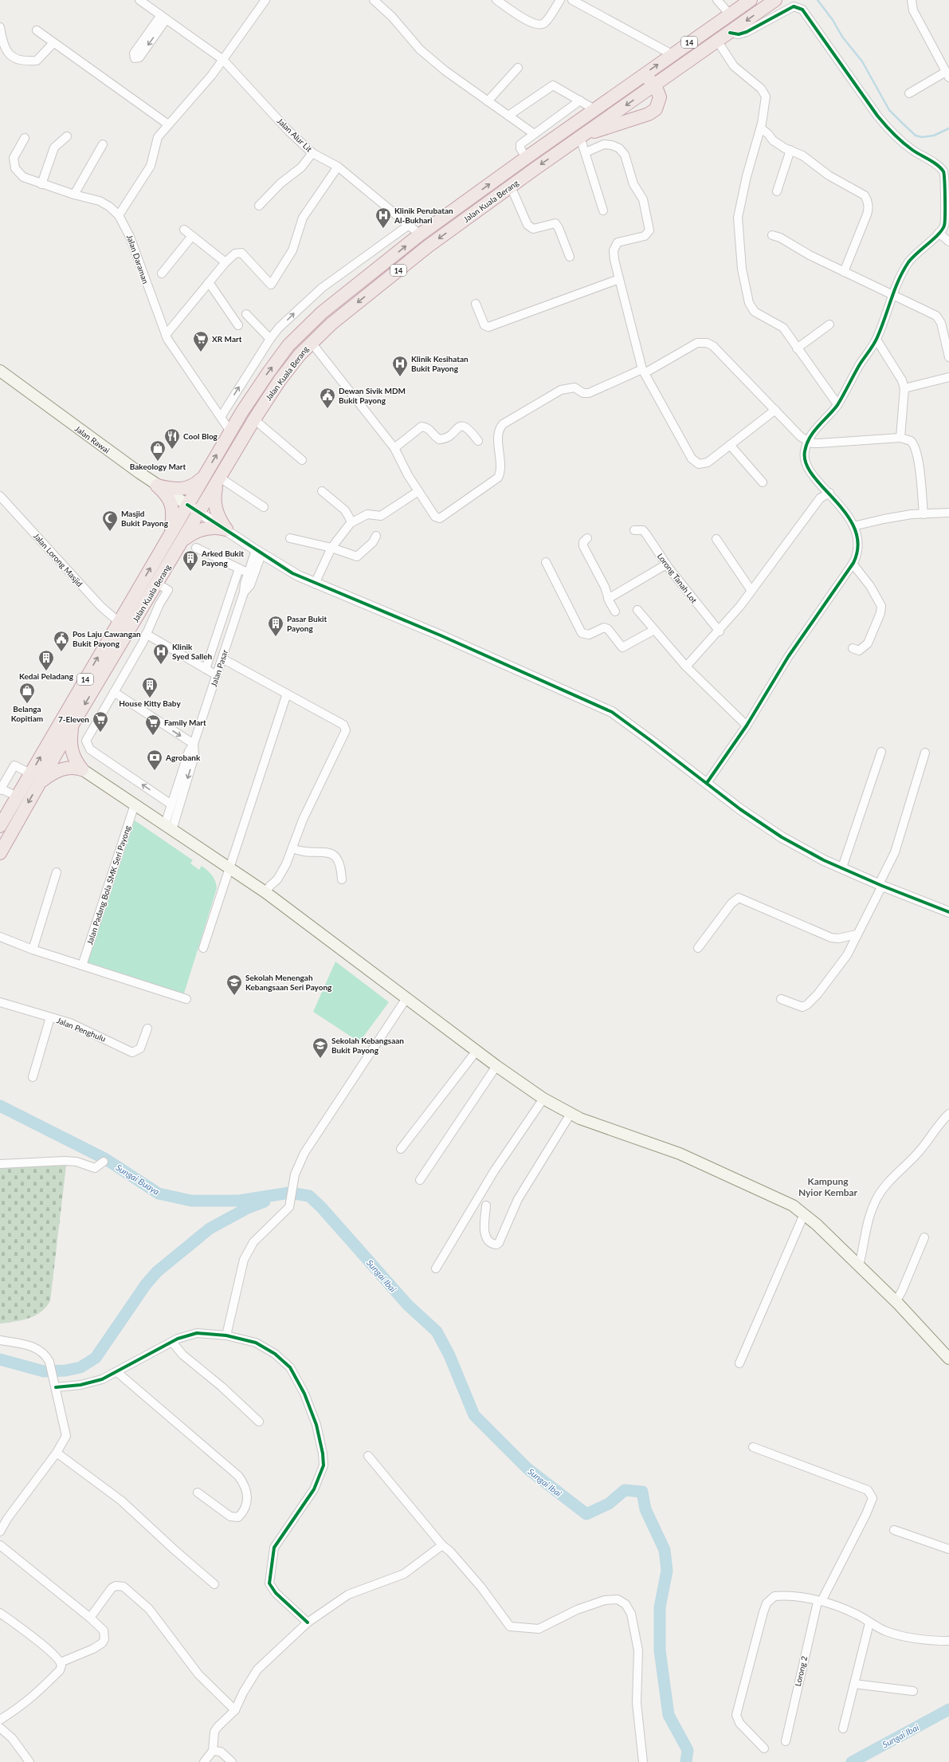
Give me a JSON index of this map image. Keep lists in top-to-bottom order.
{
  "streets": {
    "highway": ["14", "Jalan Kuala Berang"],
    "main road": ["Jalan Rawai"],
    "street": [
      "Jalan Alur Lit",
      "Jalan Daraman",
      "Jalan Lorong Masjid",
      "Lorong Tanah Lot",
      "Jalan Pasar",
      "Jalan Padang Bola SMK Seri Payong",
      "Jalan Penghulu",
      "Lorong 2"
    ]
  },
  "crossings": [
    ["Jalan Alur Lit", "Jalan Kuala Berang"],
    ["Jalan Kuala Berang", "Jalan Daraman"],
    ["Jalan Kuala Berang", "Jalan Rawai"],
    ["Jalan Kuala Berang", "Jalan Lorong Masjid"]
  ],
  "districts": ["Kampung Nyior Kembar"],
  "water": ["Sungai Buaya", "Sungai Ibai"],
  "places": {
    "hospital": ["Klinik Perubatan Al-Bukhari", "Klinik Kesihatan Bukit Payong", "Klinik Syed Salleh"],
    "supermarket": ["XR Mart", "7-Eleven", "Family Mart"],
    "public building": ["Dewan Sivik MDM Bukit Payong", "Pos Laju Cawangan Bukit Payong"],
    "restaurant": ["Cool Blog"],
    "shop": ["Bakeology Mart", "Belanga Kopitiam"],
    "mosque": ["Masjid Bukit Payong"],
    "building": [
      "Arked Bukit Payong",
      "Pasar Bukit Payong",
      "Kedai Peladang",
      "House Kitty Baby"
    ],
    "bank": ["Agrobank"],
    "school or university": ["Sekolah Menengah Kebangsaan Seri Payong", "Sekolah Kebangsaan Bukit Payong"]
  }
}
